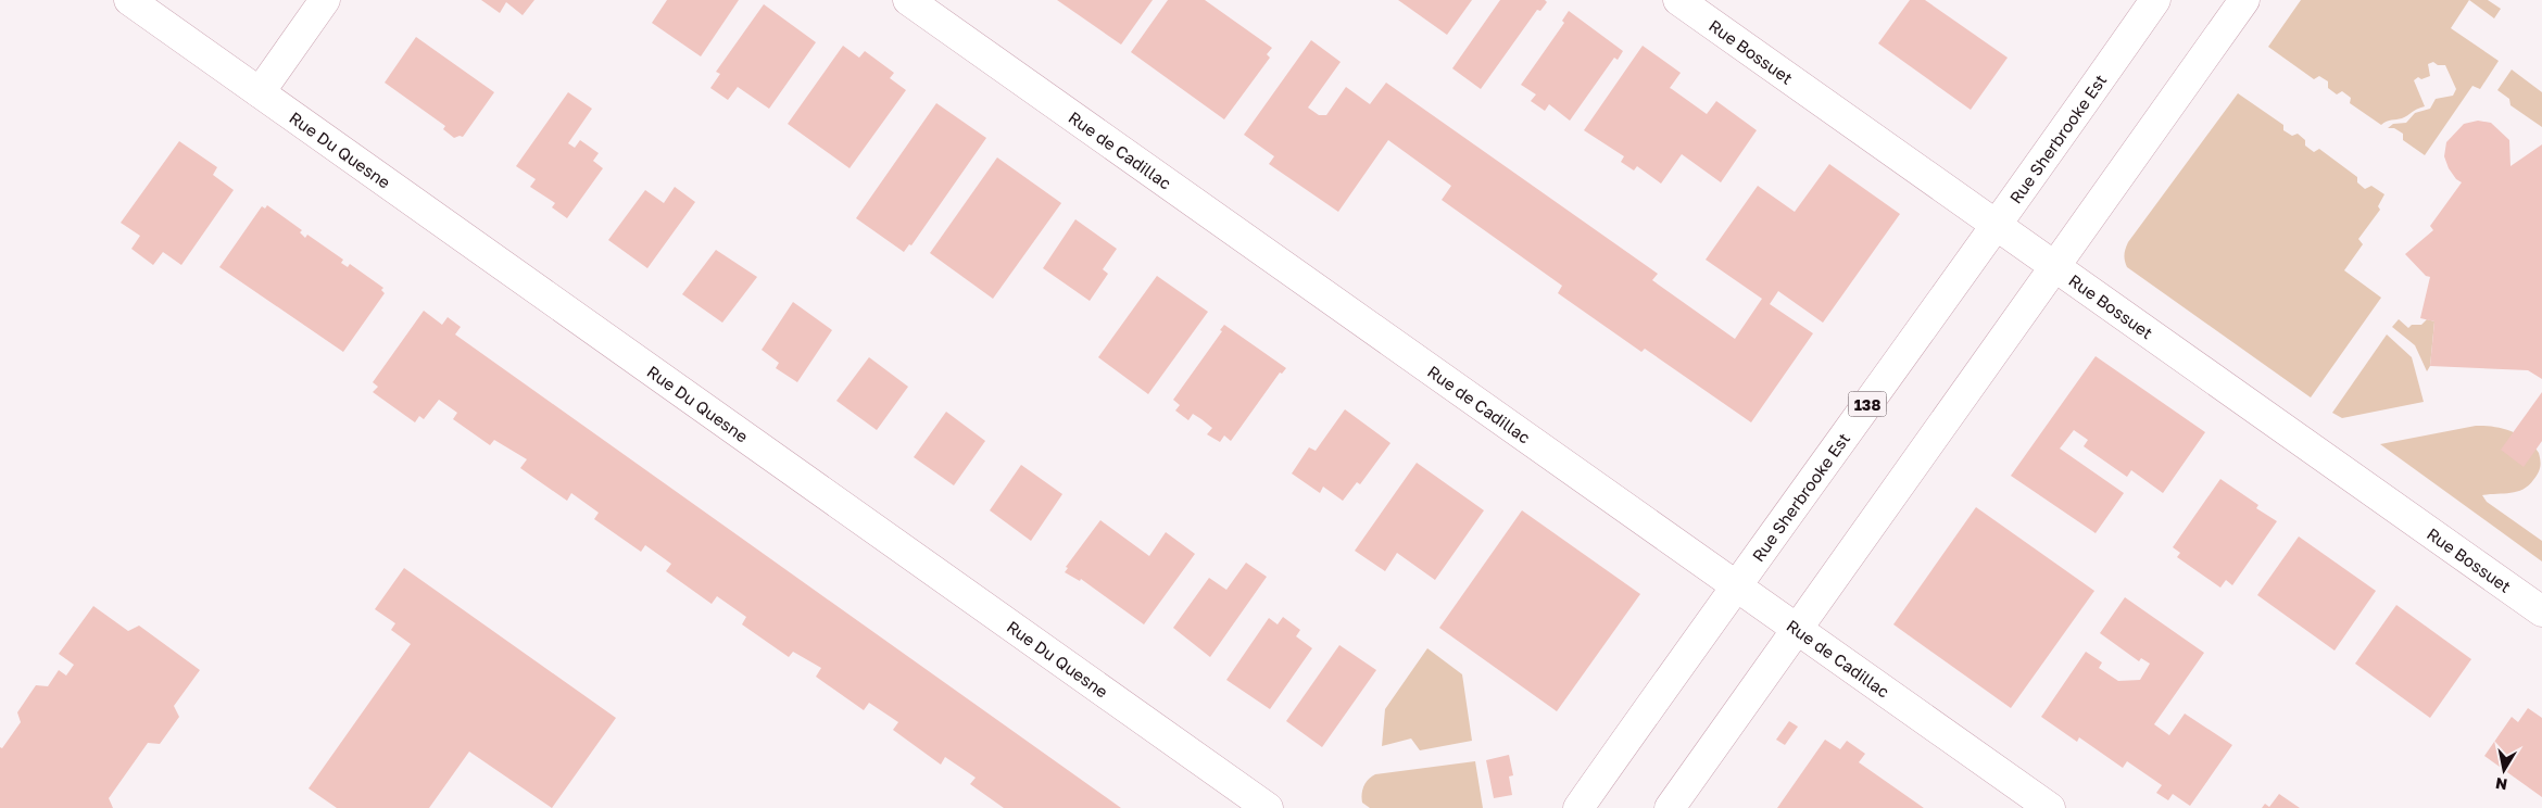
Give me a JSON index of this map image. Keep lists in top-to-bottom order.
{
  "streets": {
    "street": [
      "Rue Bossuet",
      "Rue Sherbrooke Est",
      "Rue Du Quesne",
      "Rue de Cadillac",
      "138"
    ]
  },
  "crossings": [
    ["Rue Bossuet", "Rue Sherbrooke Est"],
    ["Rue Sherbrooke Est", "Rue de Cadillac"]
  ],
  "north": "bottom"
}
